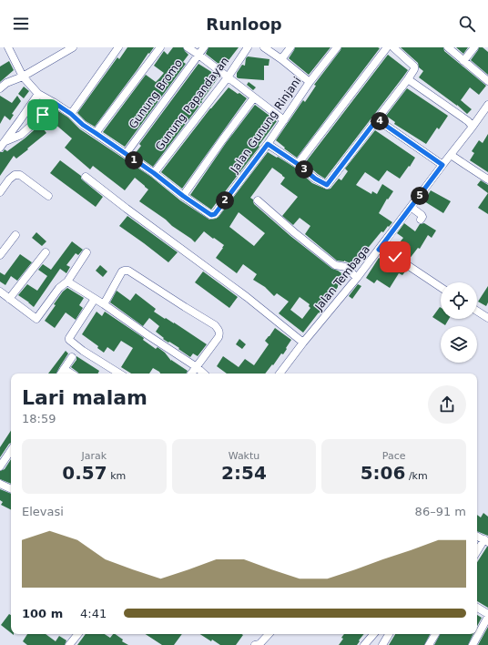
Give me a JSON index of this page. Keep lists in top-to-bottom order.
{
  "streets": {
    "street": [
      "Gunung Bromo",
      "Gunung Papandayan",
      "Jalan Gunung Rinjani",
      "Jalan Tembaga"
    ]
  },
  "page": {
    "header": "Runloop",
    "pins": [
      "4",
      "1",
      "3",
      "5",
      "2"
    ],
    "heading": ["Lari malam", "18:59"],
    "stats": [
      ["Jarak", "0.57 km"],
      ["Waktu", "2:54"],
      ["Pace", "5:06 /km"]
    ],
    "chart": ["Elevasi", "86–91 m"],
    "list": [
      {
        "name": "100 m",
        "note": "4:41"
      }
    ]
  }
}
